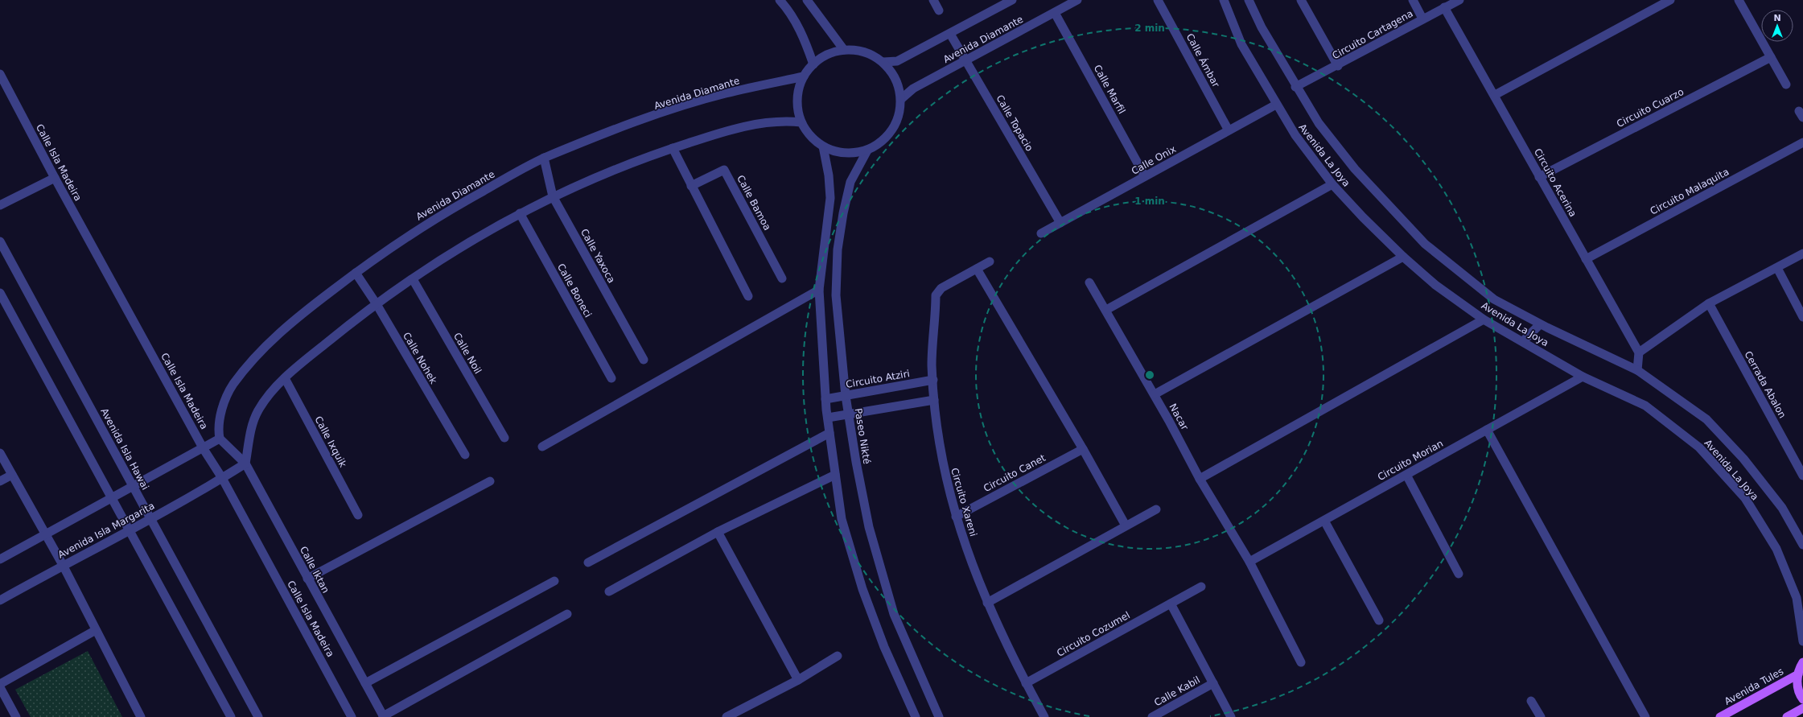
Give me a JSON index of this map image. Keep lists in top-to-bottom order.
{
  "streets": {
    "main road": ["Avenida Tules"],
    "street": [
      "Circuito Cartagena",
      "Avenida Diamante",
      "Calle Ámbar",
      "Calle Marfil",
      "Circuito Cuarzo",
      "Calle Topacio",
      "Avenida La Joya",
      "Calle Onix",
      "Calle Isla Madeira",
      "Circuito Acerina",
      "Circuito Malaquita",
      "Calle Bamoa",
      "Calle Yaxoca",
      "Calle Boneci",
      "Calle Noil",
      "Calle Nohek",
      "Circuito Atziri",
      "Cerrada Abalon",
      "Nacar",
      "Paseo Nikté",
      "Calle Ixquik",
      "Avenida Isla Hawai",
      "Circuito Morian",
      "Circuito Canet",
      "Circuito Xareni",
      "Avenida Isla Margarita",
      "Calle Iktan",
      "Circuito Cozumel",
      "Calle Kabil"
    ]
  },
  "crossings": [
    ["Circuito Cartagena", "Avenida La Joya"],
    ["Circuito Cartagena", "Circuito Acerina"],
    ["Avenida Diamante", "Calle Marfil"],
    ["Avenida Diamante", "Calle Topacio"],
    ["Avenida Diamante", "Calle Yaxoca"],
    ["Avenida Diamante", "Calle Nohek"],
    ["Avenida Diamante", "Paseo Nikté"],
    ["Avenida Diamante", "Calle Iktan"],
    ["Calle Ámbar", "Calle Onix"],
    ["Calle Marfil", "Calle Onix"],
    ["Circuito Cuarzo", "Circuito Acerina"],
    ["Calle Topacio", "Calle Onix"],
    ["Avenida La Joya", "Calle Onix"],
    ["Avenida La Joya", "Circuito Morian"],
    ["Calle Isla Madeira", "Avenida Isla Margarita"],
    ["Circuito Acerina", "Circuito Malaquita"],
    ["Circuito Atziri", "Paseo Nikté"],
    ["Circuito Atziri", "Circuito Xareni"],
    ["Nacar", "Circuito Morian"],
    ["Avenida Isla Hawai", "Avenida Isla Margarita"],
    ["Circuito Canet", "Circuito Xareni"]
  ],
  "north": "top",
  "rings": ["2 min", "1 min"]
}
